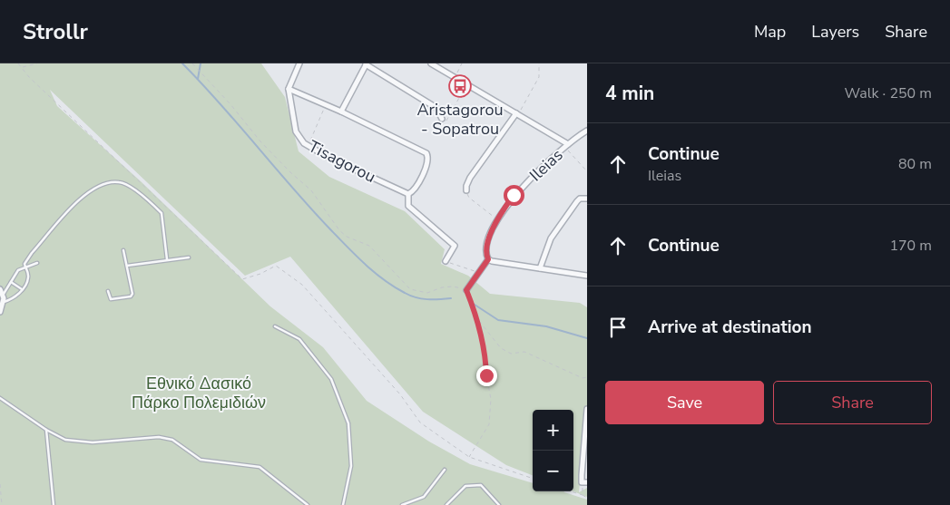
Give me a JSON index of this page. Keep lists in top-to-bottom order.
{
  "streets": {
    "street": ["Tisagorou", "Ileias"]
  },
  "parks": ["Εθνικό Δασικό Πάρκο Πολεμιδιών"],
  "places": {
    "bus stop": ["Aristagorou - Sopatrou"]
  },
  "page": {
    "header": "Strollr",
    "nav": ["Map", "Layers", "Share"],
    "heading": ["4 min", "Walk · 250 m"],
    "list": [
      ["Continue", "Ileias", "80 m"],
      ["Continue", "170 m"],
      "Arrive at destination"
    ],
    "buttons": ["Save", "Share"],
    "map_buttons": ["+", "−"]
  }
}
